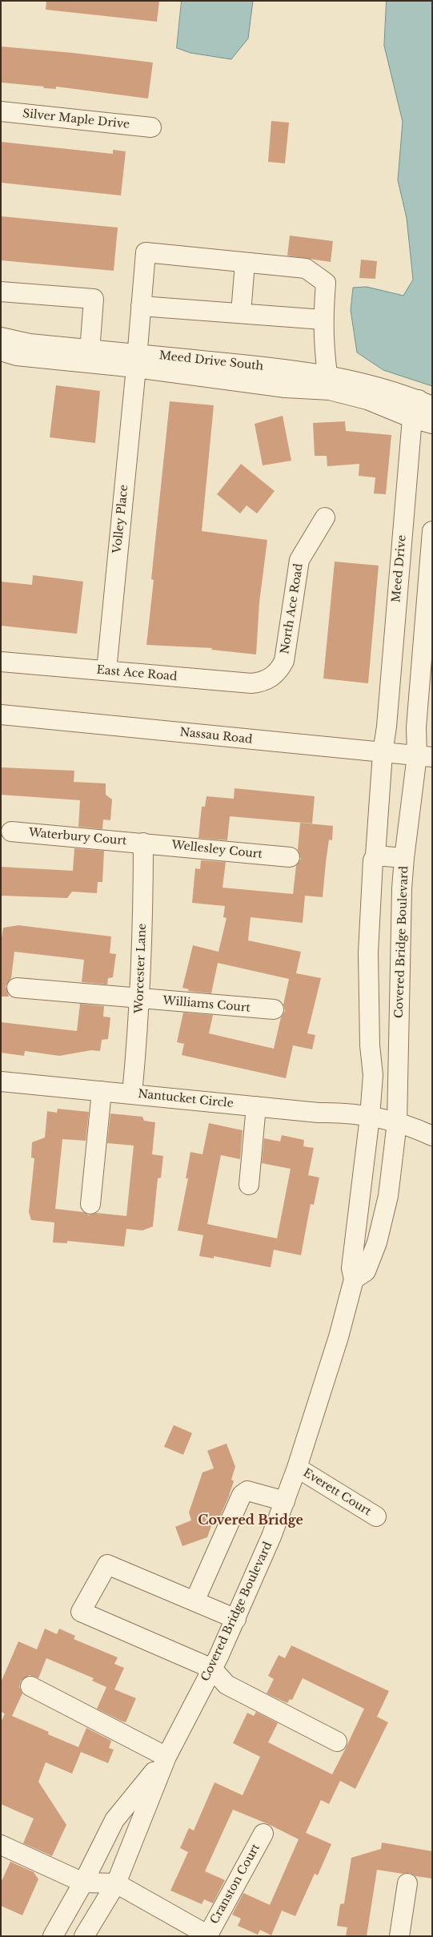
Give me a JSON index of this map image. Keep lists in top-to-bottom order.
{
  "streets": {
    "street": [
      "Silver Maple Drive",
      "Meed Drive South",
      "Volley Place",
      "Meed Drive",
      "North Ace Road",
      "East Ace Road",
      "Nassau Road",
      "Waterbury Court",
      "Wellesley Court",
      "Covered Bridge Boulevard",
      "Worcester Lane",
      "Williams Court",
      "Nantucket Circle",
      "Everett Court",
      "Cranston Court"
    ]
  },
  "crossings": [
    ["Meed Drive South", "Volley Place"],
    ["Meed Drive South", "Meed Drive"],
    ["Volley Place", "East Ace Road"],
    ["Meed Drive", "Nassau Road"],
    ["Meed Drive", "Covered Bridge Boulevard"],
    ["North Ace Road", "East Ace Road"],
    ["Waterbury Court", "Wellesley Court"],
    ["Waterbury Court", "Worcester Lane"],
    ["Wellesley Court", "Worcester Lane"],
    ["Covered Bridge Boulevard", "Nantucket Circle"],
    ["Covered Bridge Boulevard", "Everett Court"],
    ["Worcester Lane", "Williams Court"],
    ["Worcester Lane", "Nantucket Circle"]
  ],
  "districts": ["Covered Bridge"]
}
